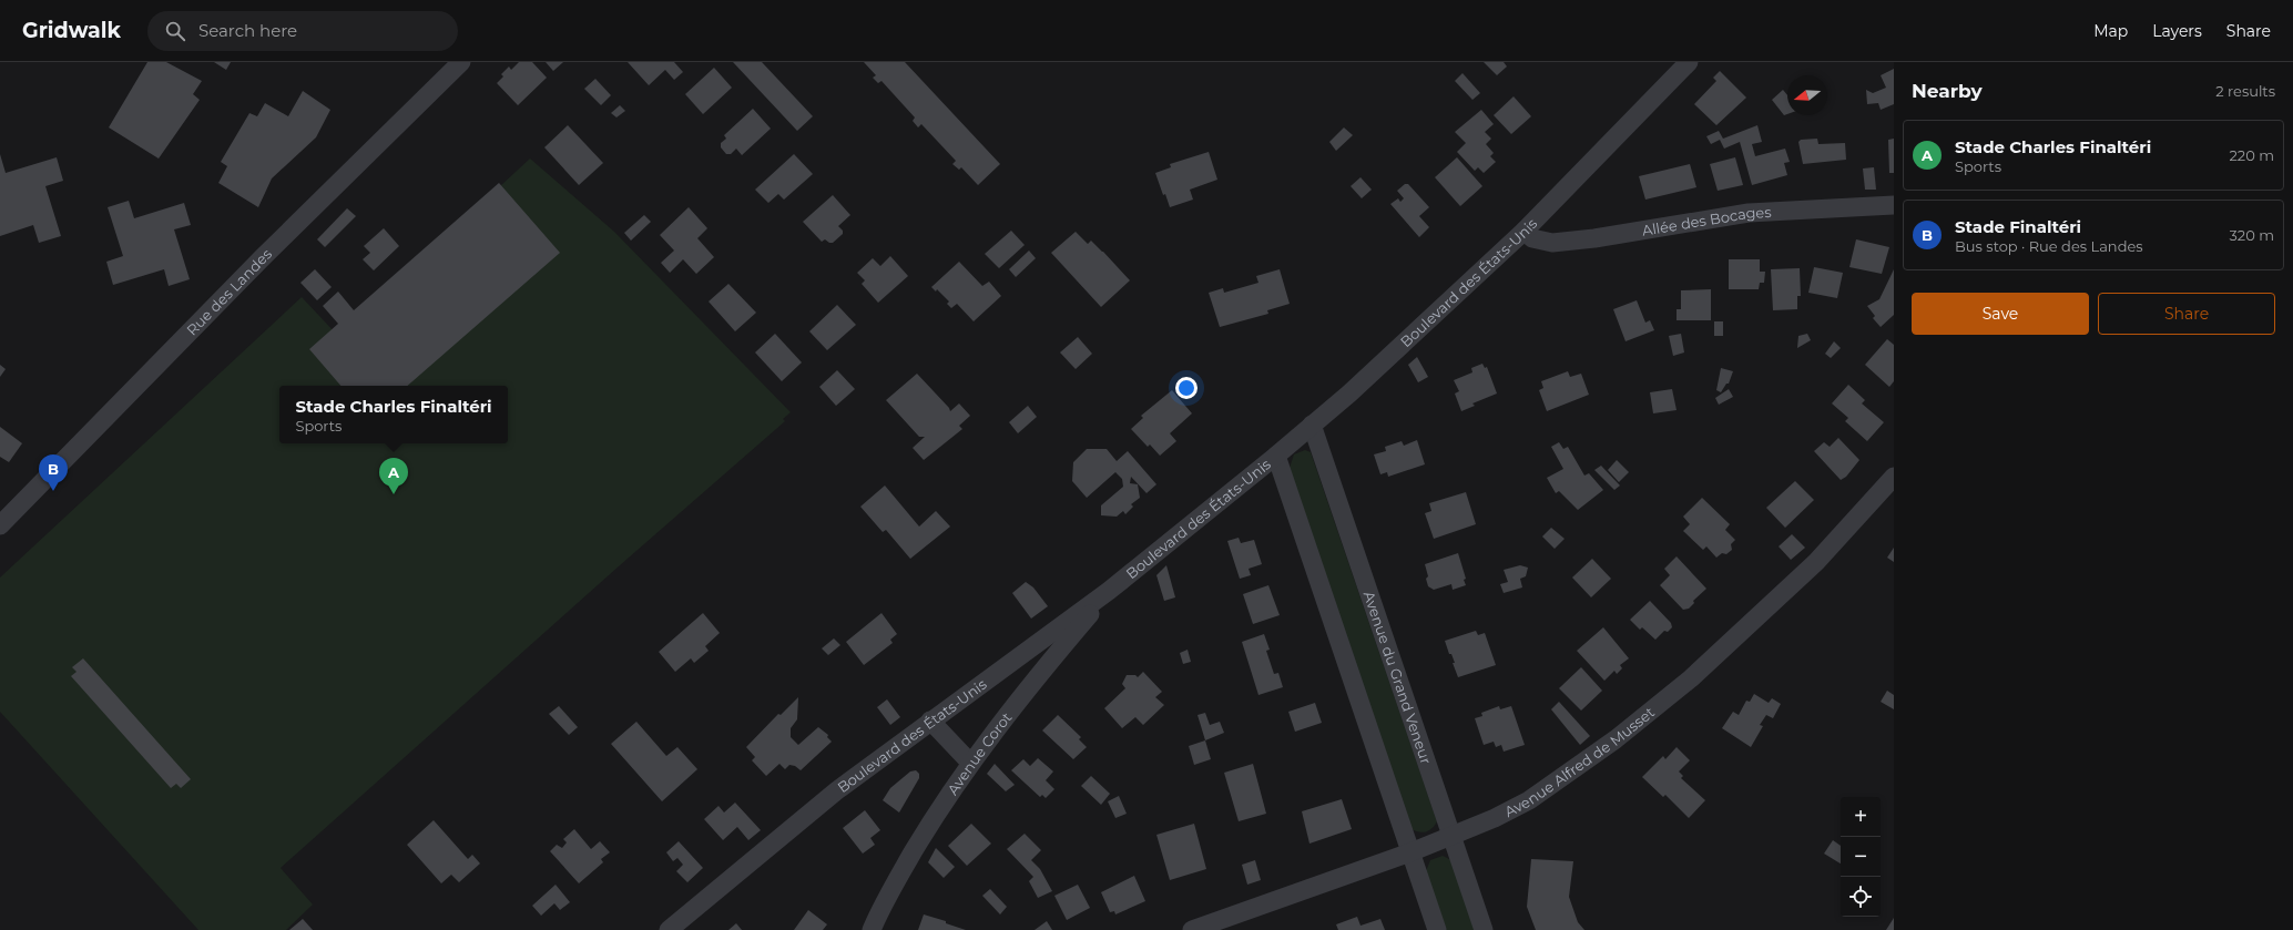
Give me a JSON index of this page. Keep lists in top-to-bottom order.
{
  "streets": {
    "street": [
      "Allée des Bocages",
      "Boulevard des États-Unis",
      "Rue des Landes",
      "Avenue du Grand Veneur",
      "Avenue Corot",
      "Avenue Alfred de Musset"
    ]
  },
  "crossings": [
    ["Allée des Bocages", "Boulevard des États-Unis"],
    ["Boulevard des États-Unis", "Avenue du Grand Veneur"],
    ["Boulevard des États-Unis", "Avenue Corot"],
    ["Avenue du Grand Veneur", "Avenue Alfred de Musset"]
  ],
  "north": "left",
  "page": {
    "header": "Gridwalk",
    "search": "Search here",
    "nav": ["Map", "Layers", "Share"],
    "heading": ["Nearby", "2 results"],
    "list": [
      {
        "mark": "A",
        "name": "Stade Charles Finaltéri",
        "note": "Sports",
        "value": "220 m"
      },
      {
        "mark": "B",
        "name": "Stade Finaltéri",
        "note": "Bus stop · Rue des Landes",
        "value": "320 m"
      }
    ],
    "buttons": ["Save", "Share"],
    "popup": ["Stade Charles Finaltéri", "Sports"],
    "pins": ["B", "A"],
    "map_buttons": ["+", "−"]
  }
}
